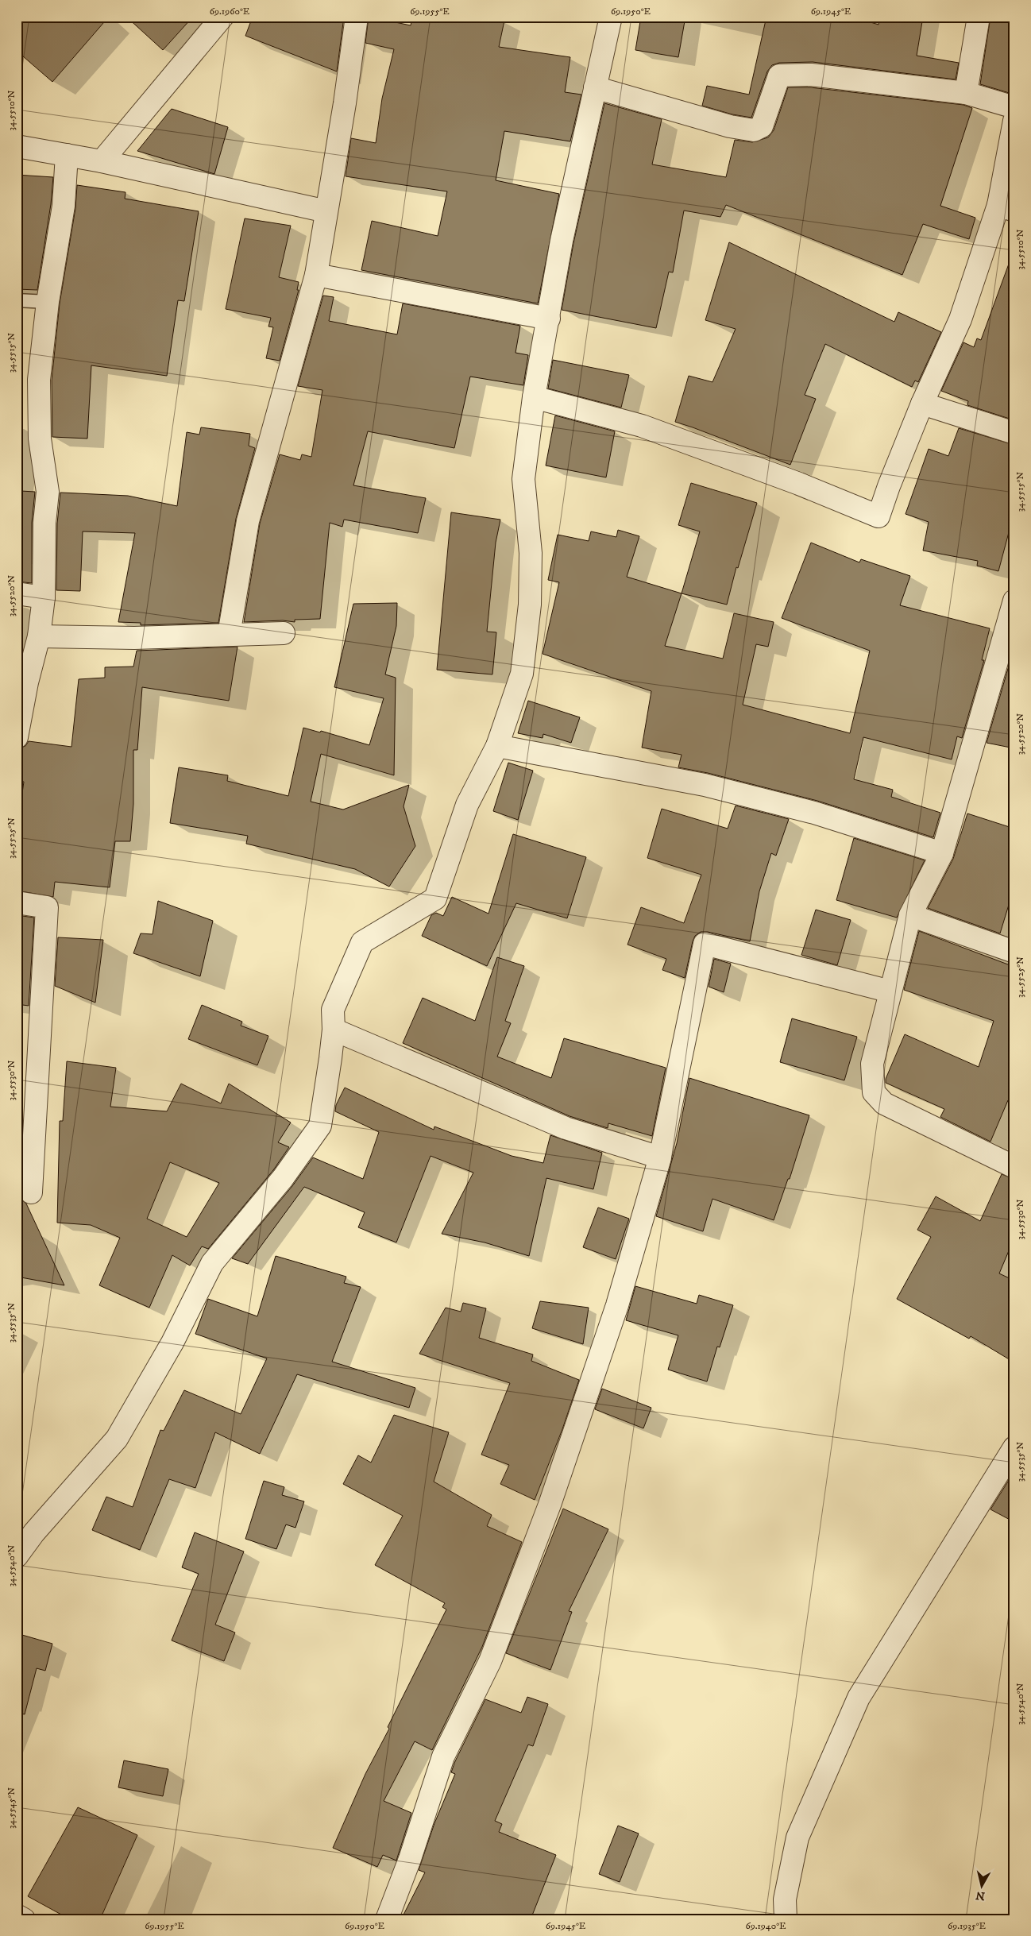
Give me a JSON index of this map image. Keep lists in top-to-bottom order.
{
  "north": "bottom",
  "coordinates": [
    "69.1960°E",
    "69.1955°E",
    "69.1950°E",
    "69.1945°E",
    "34.5510°N",
    "34.5515°N",
    "34.5520°N",
    "34.5525°N",
    "34.5530°N",
    "34.5535°N",
    "34.5540°N",
    "34.5545°N",
    "69.1940°E",
    "69.1935°E"
  ]
}
